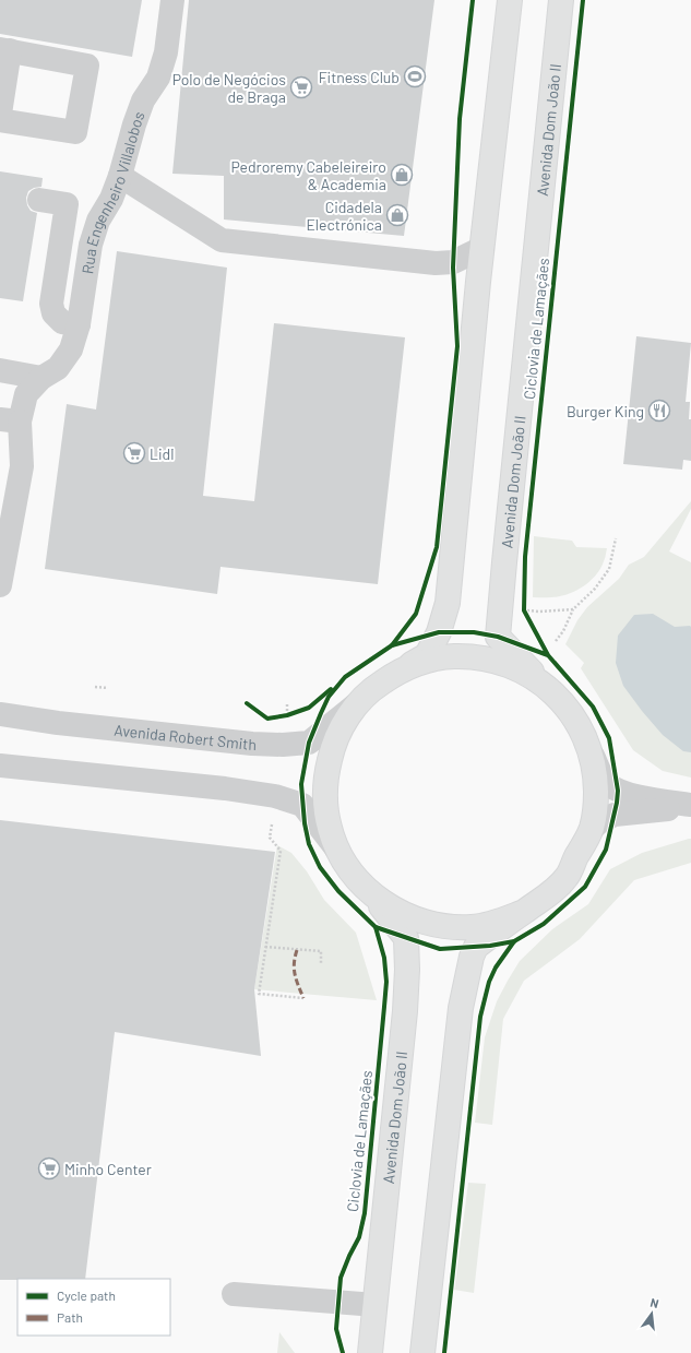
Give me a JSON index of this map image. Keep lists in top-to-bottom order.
{
  "streets": {
    "main road": ["Avenida Dom João II"],
    "street": ["Rua Engenheiro Villalobos", "Avenida Robert Smith"],
    "cycle path": ["Ciclovia de Lamaçães"]
  },
  "places": {
    "sports": ["Fitness Club"],
    "supermarket": ["Polo de Negócios de Braga", "Lidl", "Minho Center"],
    "shop": ["Pedroremy Cabeleireiro & Academia", "Cidadela Electrónica"],
    "restaurant": ["Burger King"]
  },
  "legend": ["Cycle path", "Path"],
  "north": "top"
}
